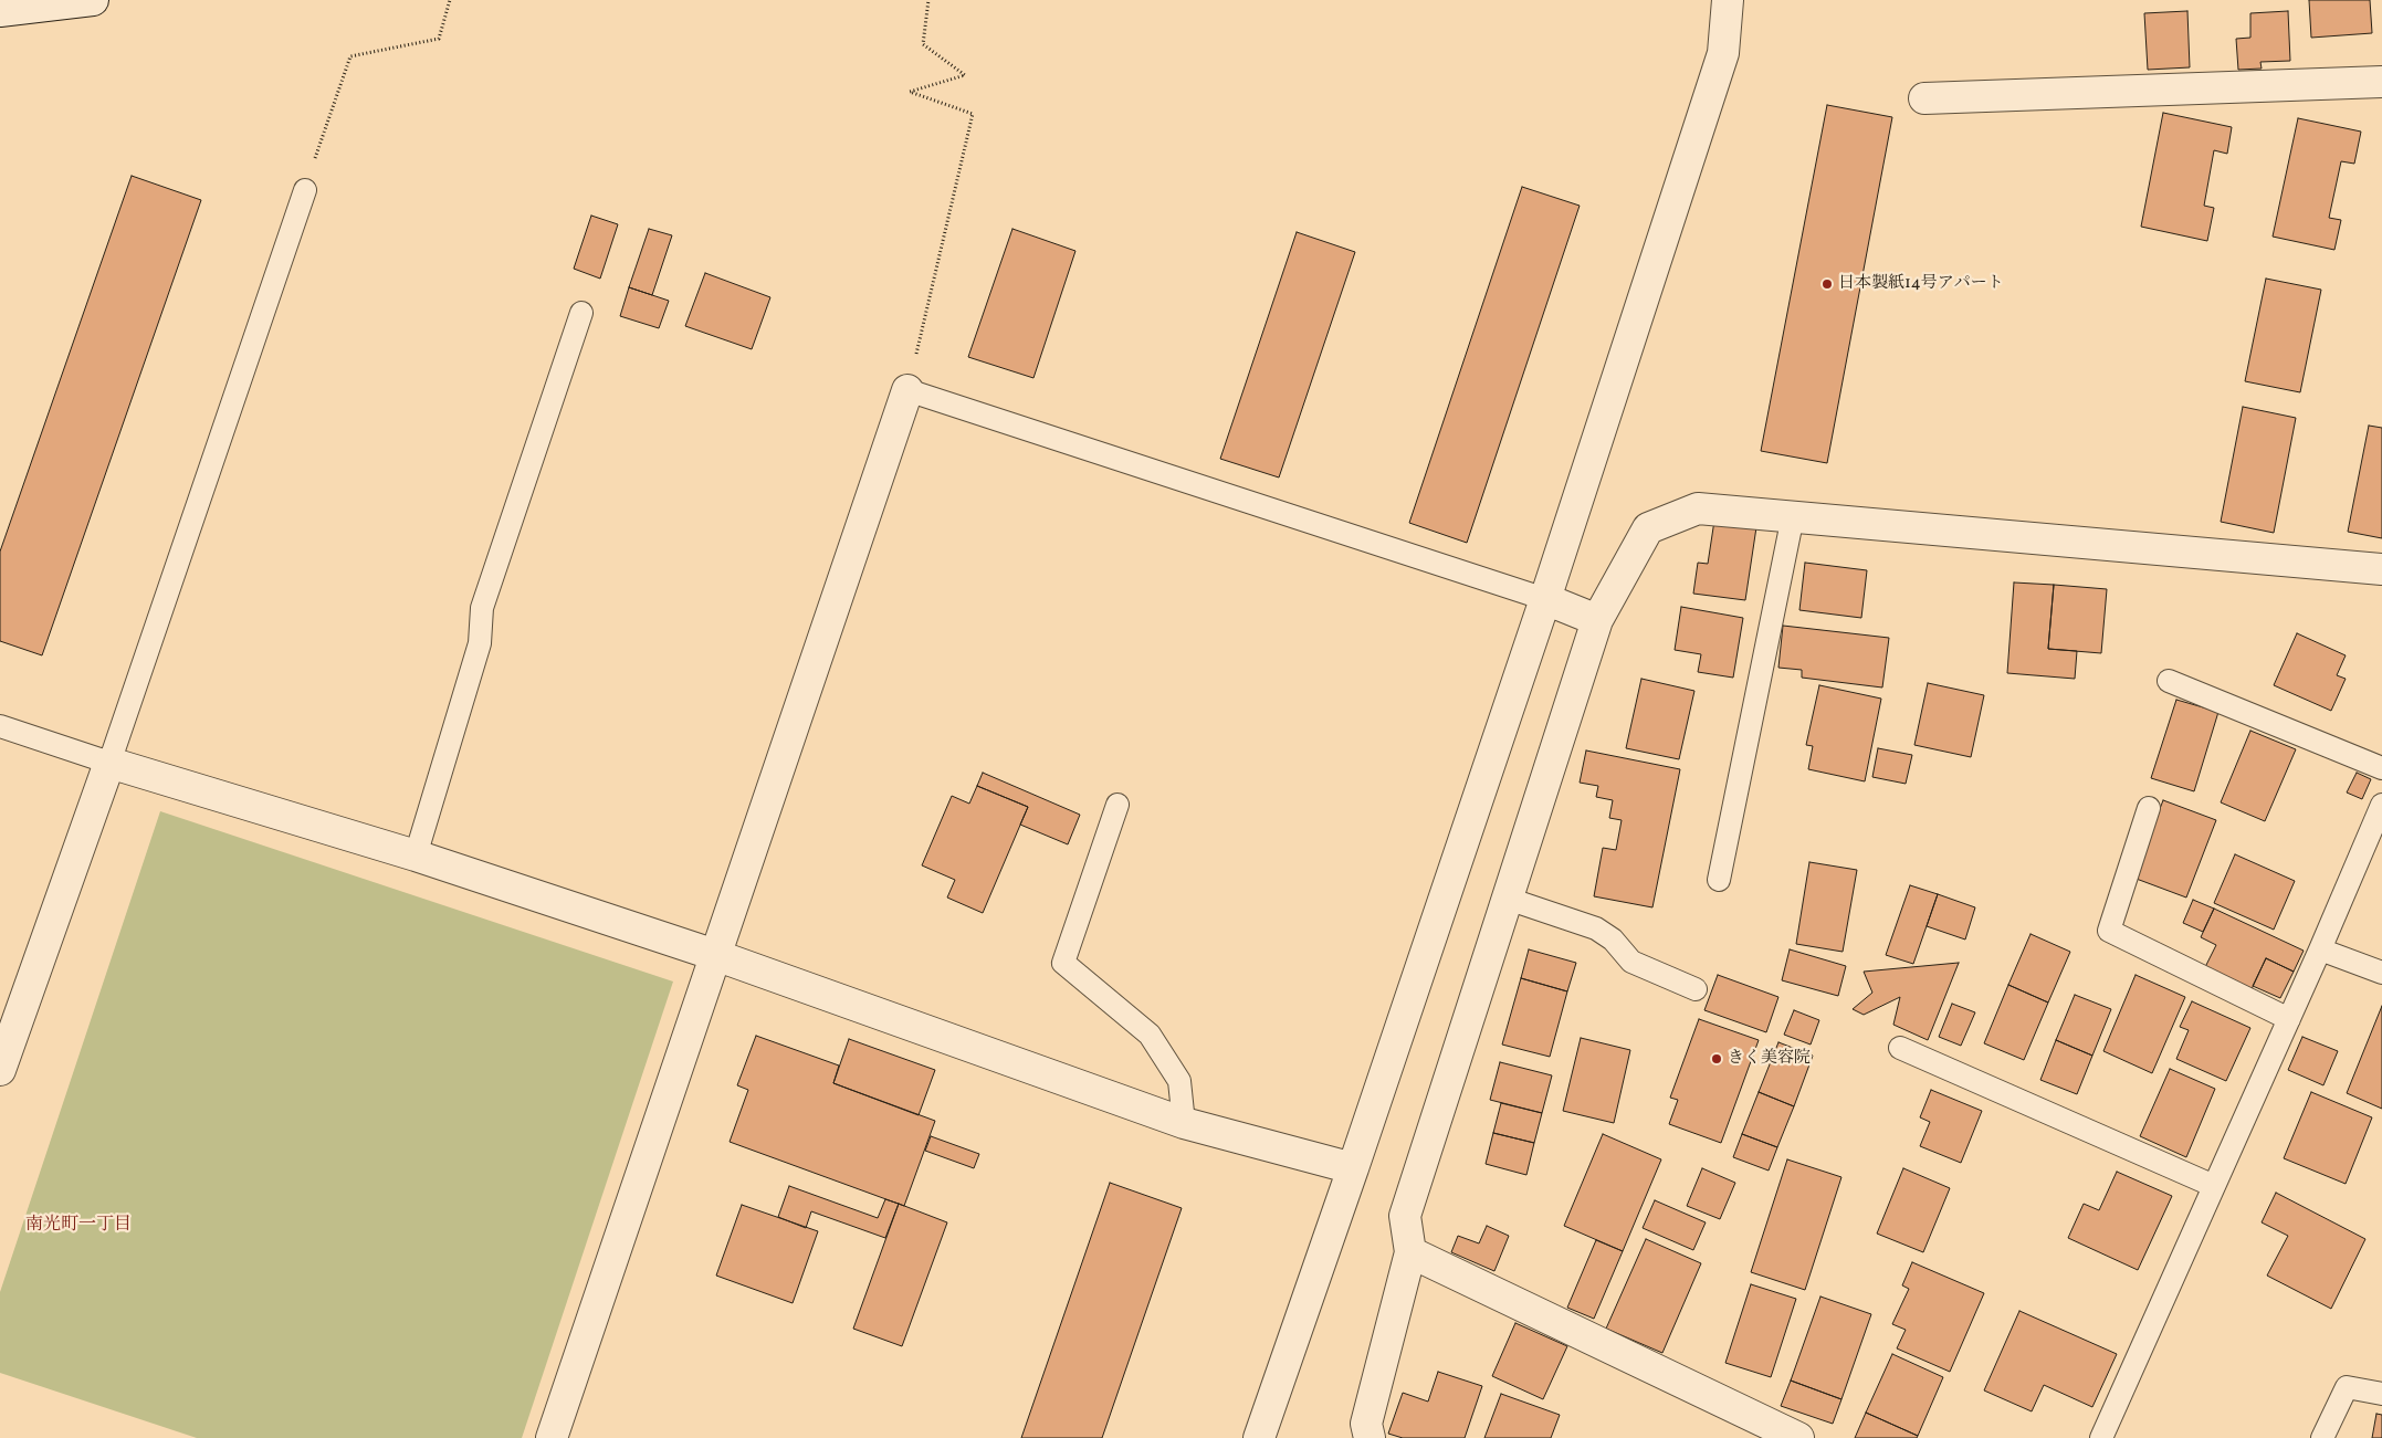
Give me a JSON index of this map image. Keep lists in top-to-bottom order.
{
  "districts": ["南光町一丁目"],
  "places": ["日本製紙14号アパート", "きく美容院"]
}
